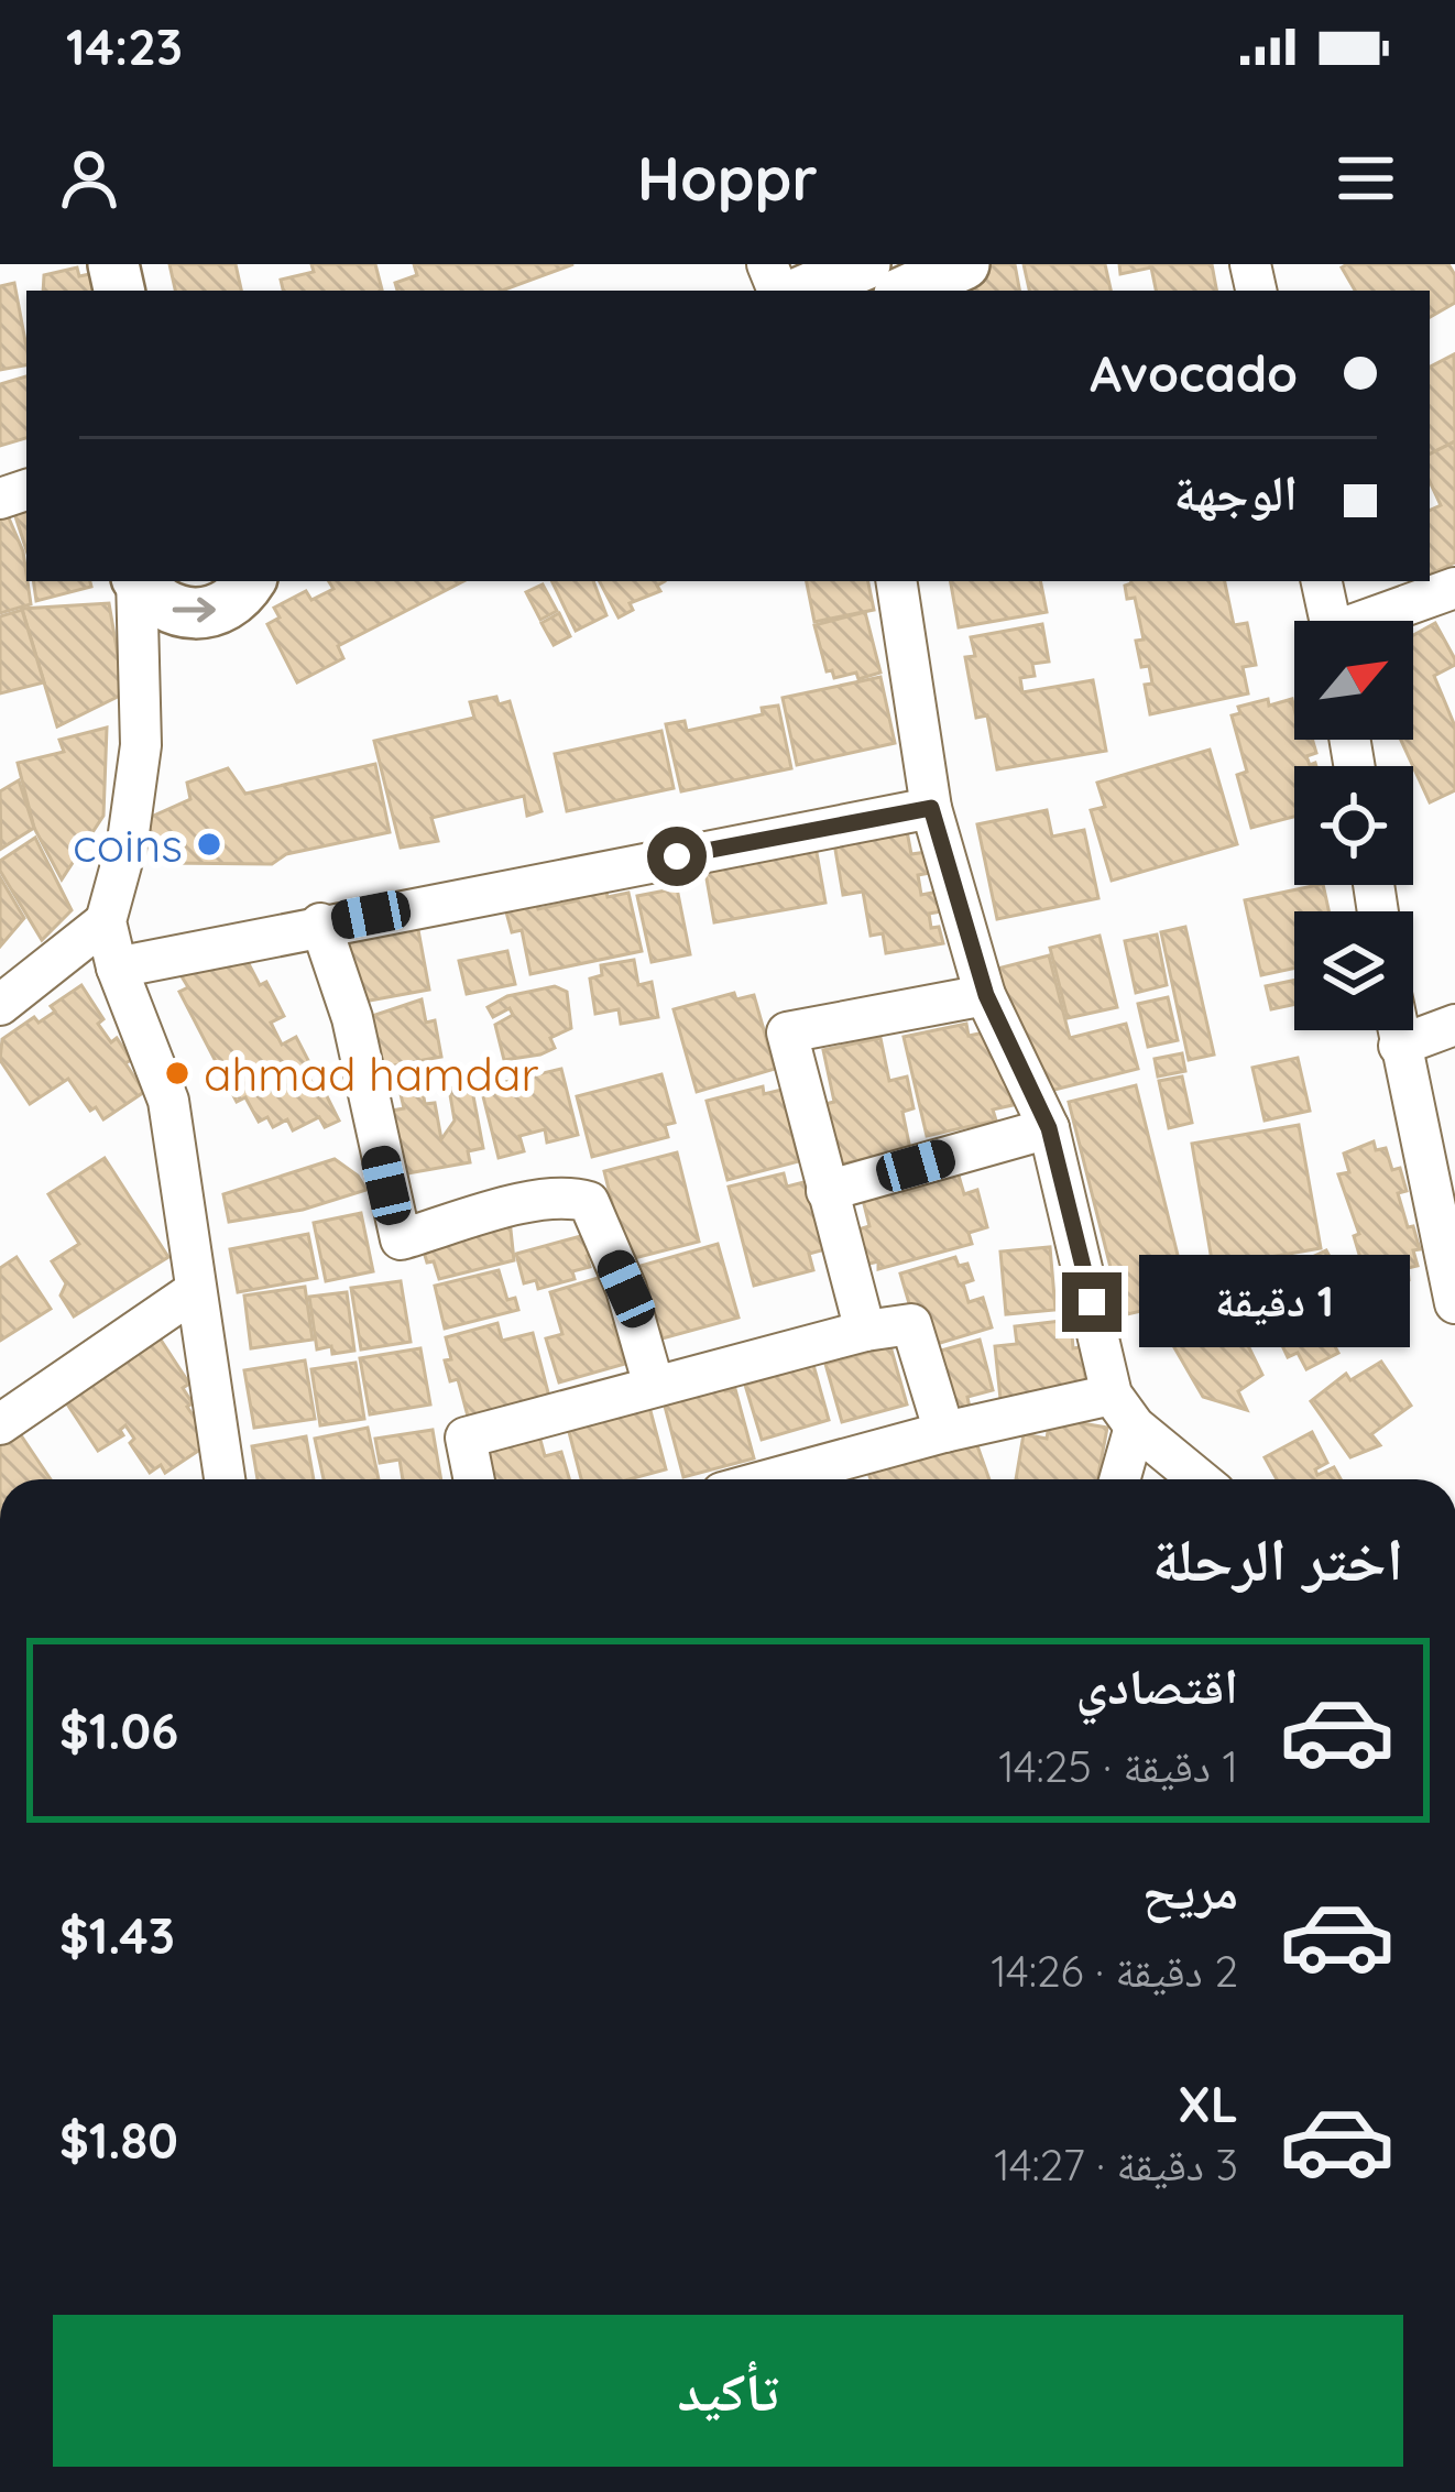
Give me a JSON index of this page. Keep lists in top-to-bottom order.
{
  "places": ["coins", "ahmad hamdar"],
  "north": "top right",
  "page": {
    "status": "14:23",
    "header": "Hoppr",
    "banner": ["Avocado", "الوجهة"],
    "bubble": "1 دقيقة",
    "heading": "اختر الرحلة",
    "list": [
      {
        "name": "اقتصادي",
        "note": "1 دقيقة · 14:25",
        "value": "$1.06"
      },
      {
        "name": "مريح",
        "note": "2 دقيقة · 14:26",
        "value": "$1.43"
      },
      {
        "name": "XL",
        "note": "3 دقيقة · 14:27",
        "value": "$1.80"
      }
    ],
    "buttons": "تأكيد"
  }
}
